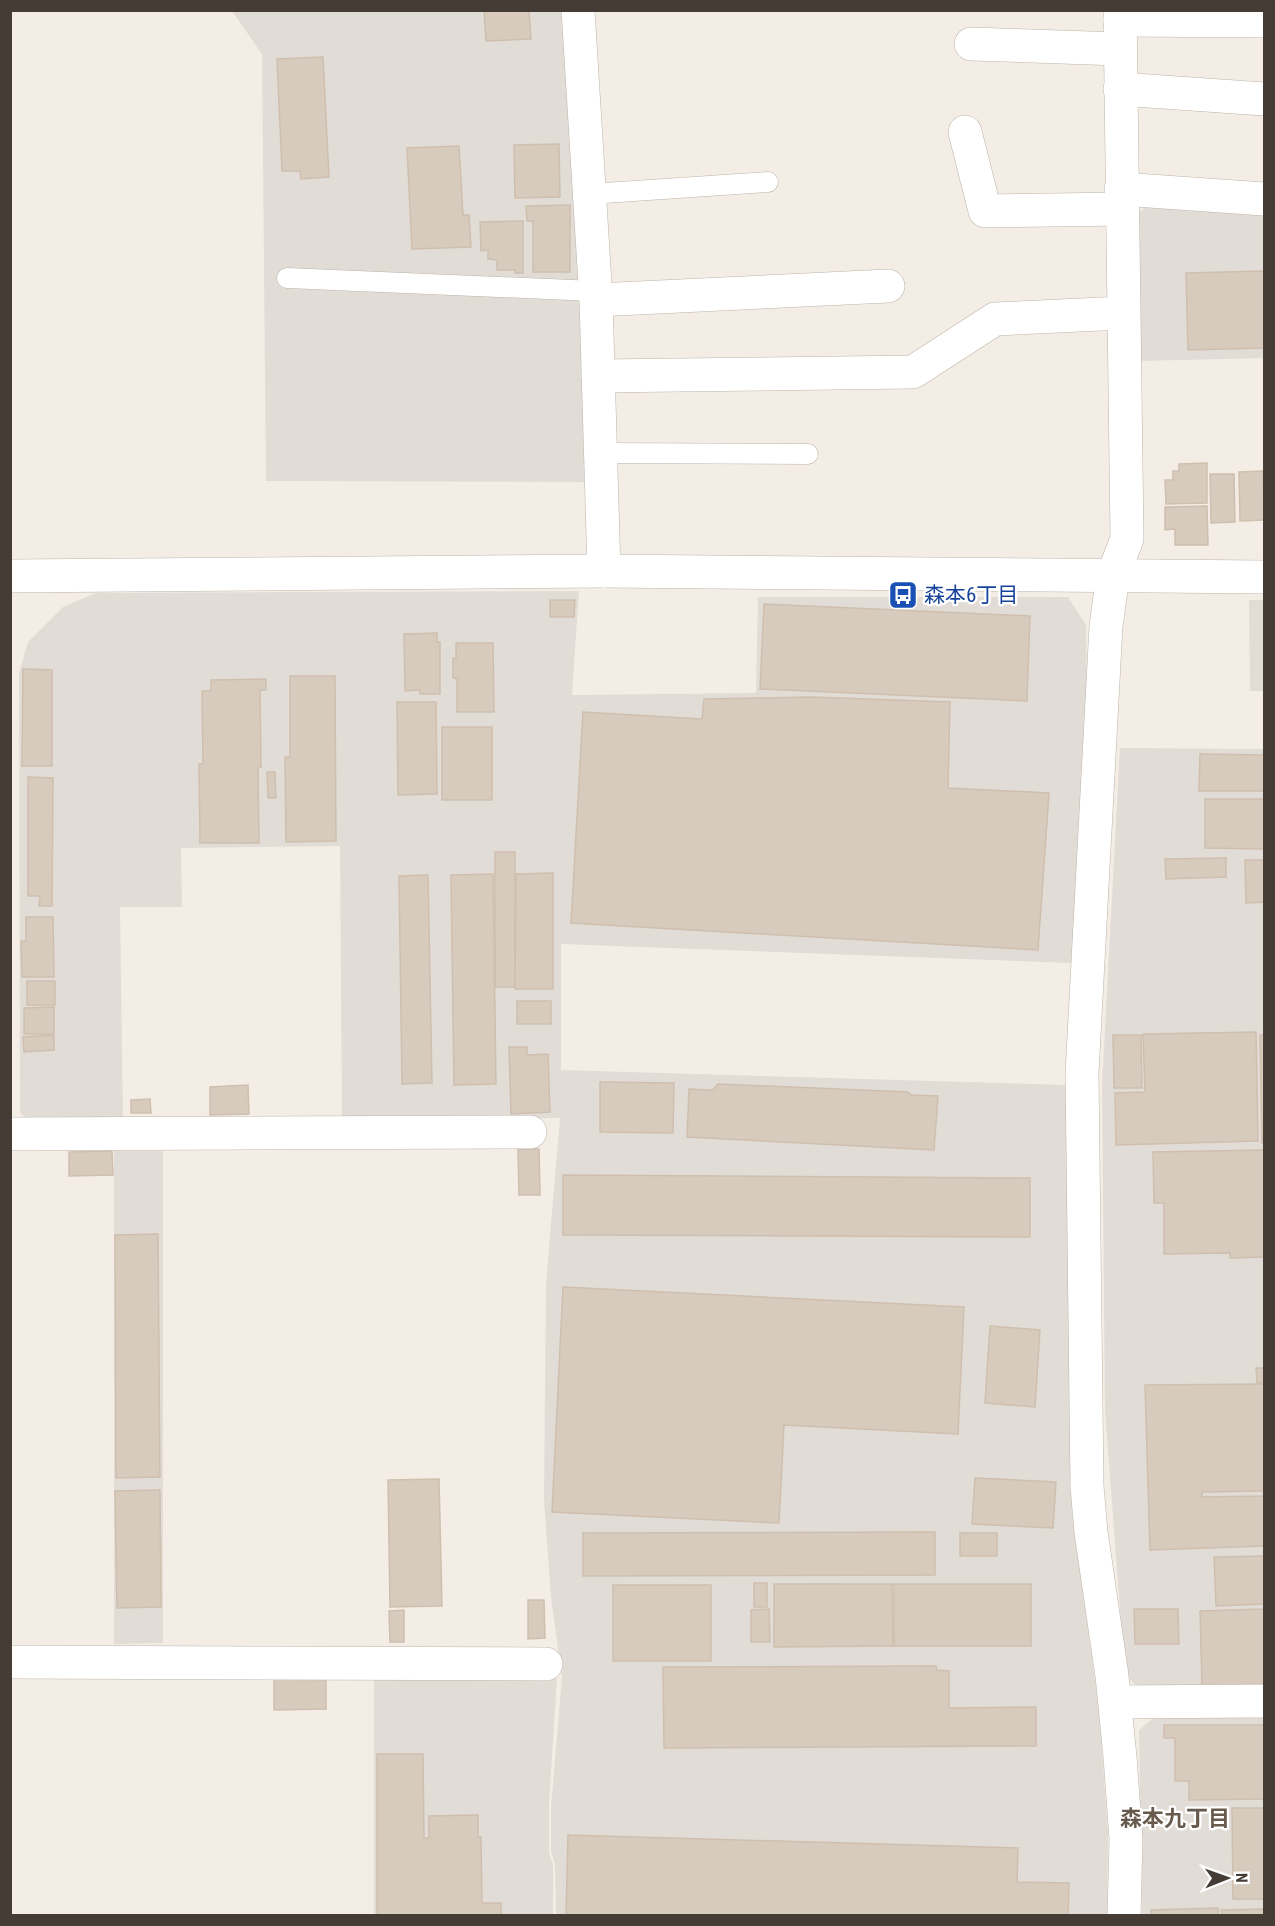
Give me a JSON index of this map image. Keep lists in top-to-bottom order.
{
  "districts": ["森本九丁目"],
  "places": {
    "bus stop": ["森本6丁目"]
  },
  "north": "right"
}
